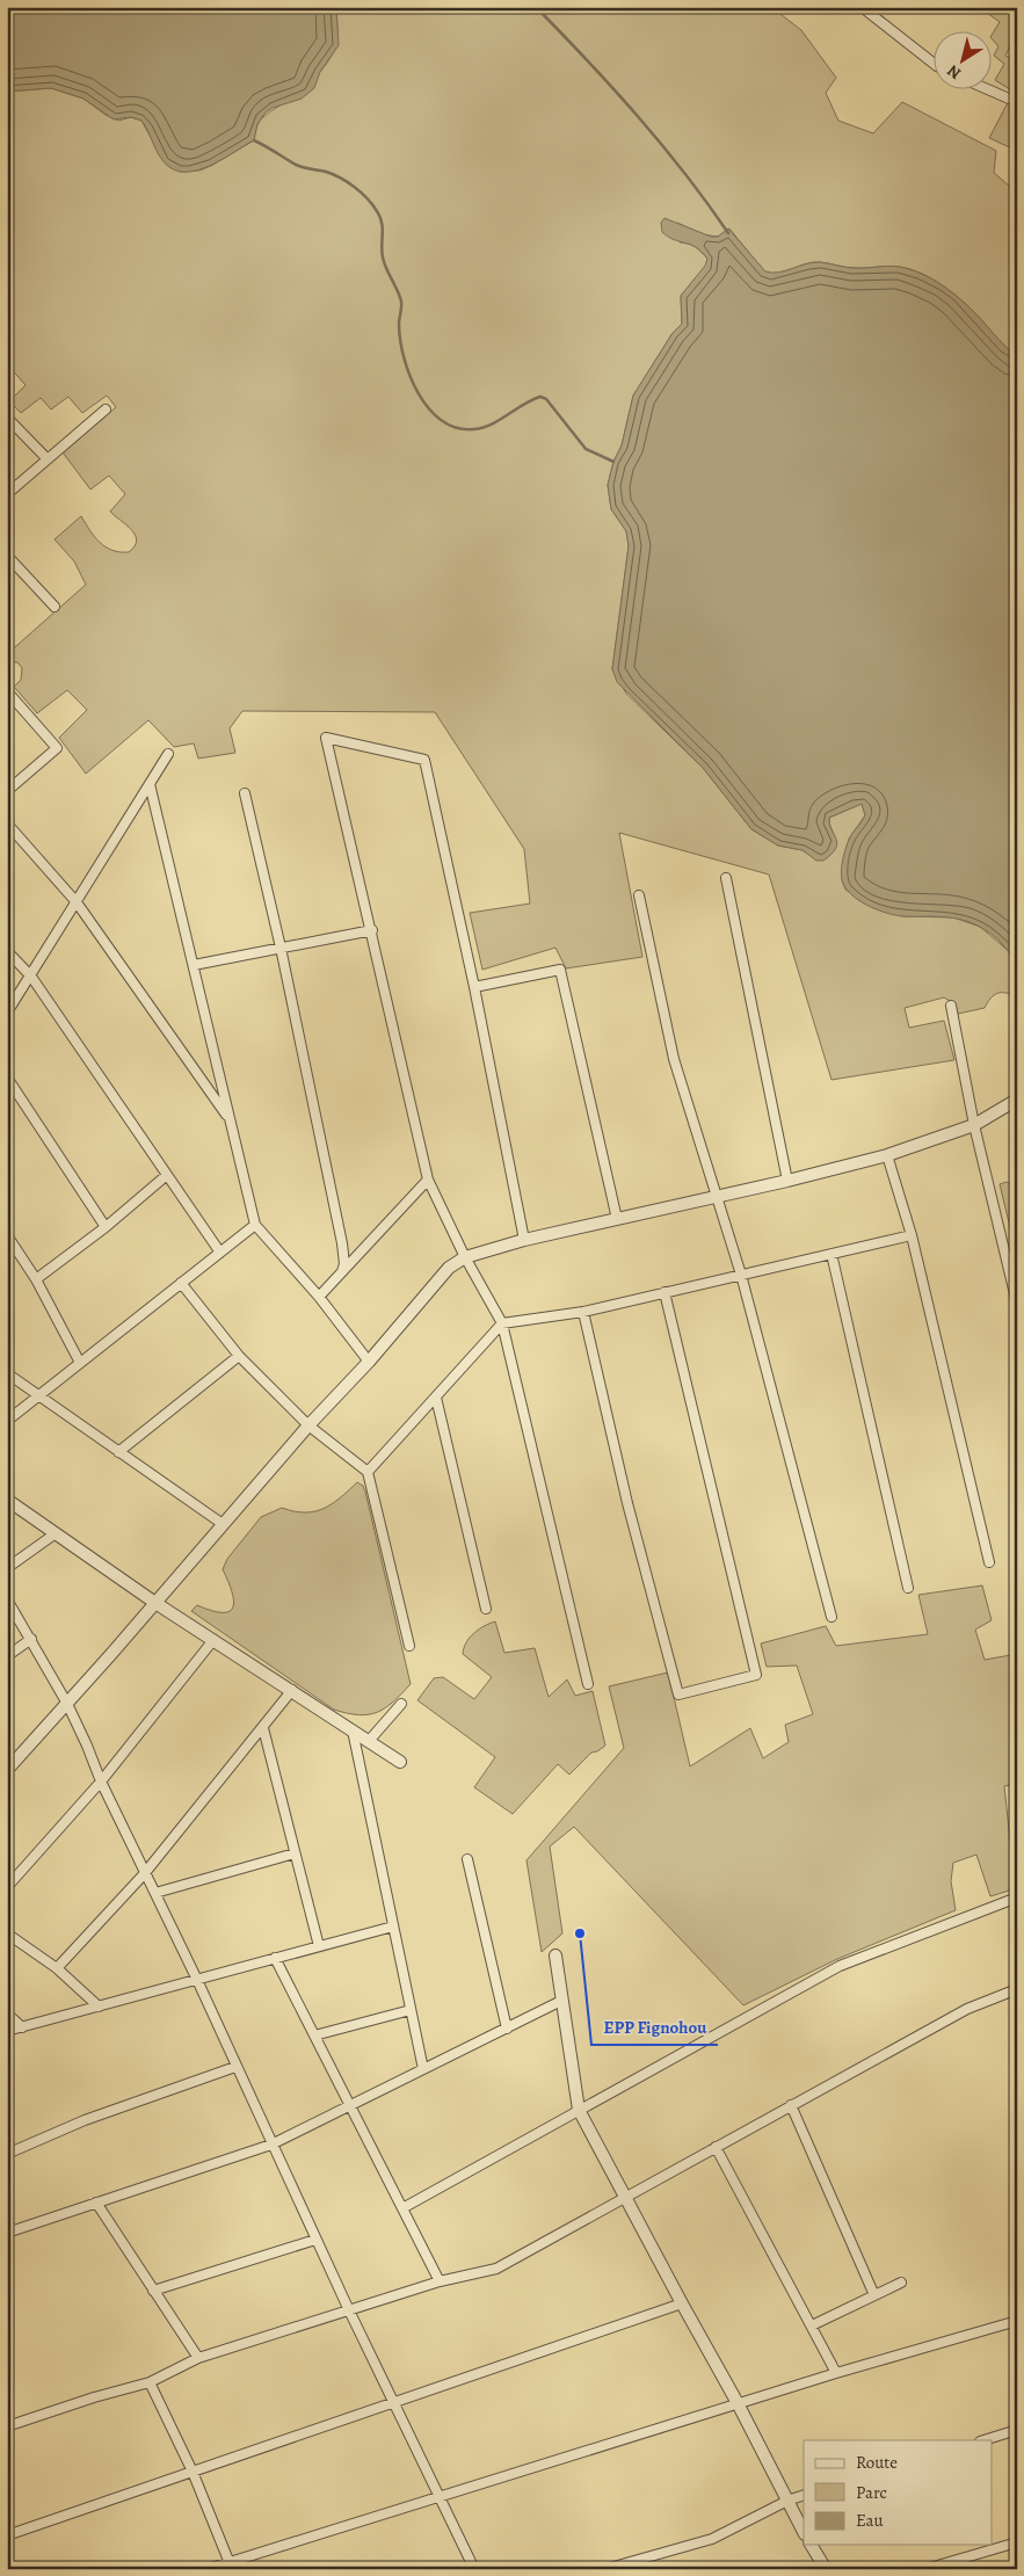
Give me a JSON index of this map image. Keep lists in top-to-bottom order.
{
  "places": ["EPP Fignohou"],
  "legend": ["Route", "Parc", "Eau"],
  "north": "bottom left"
}
